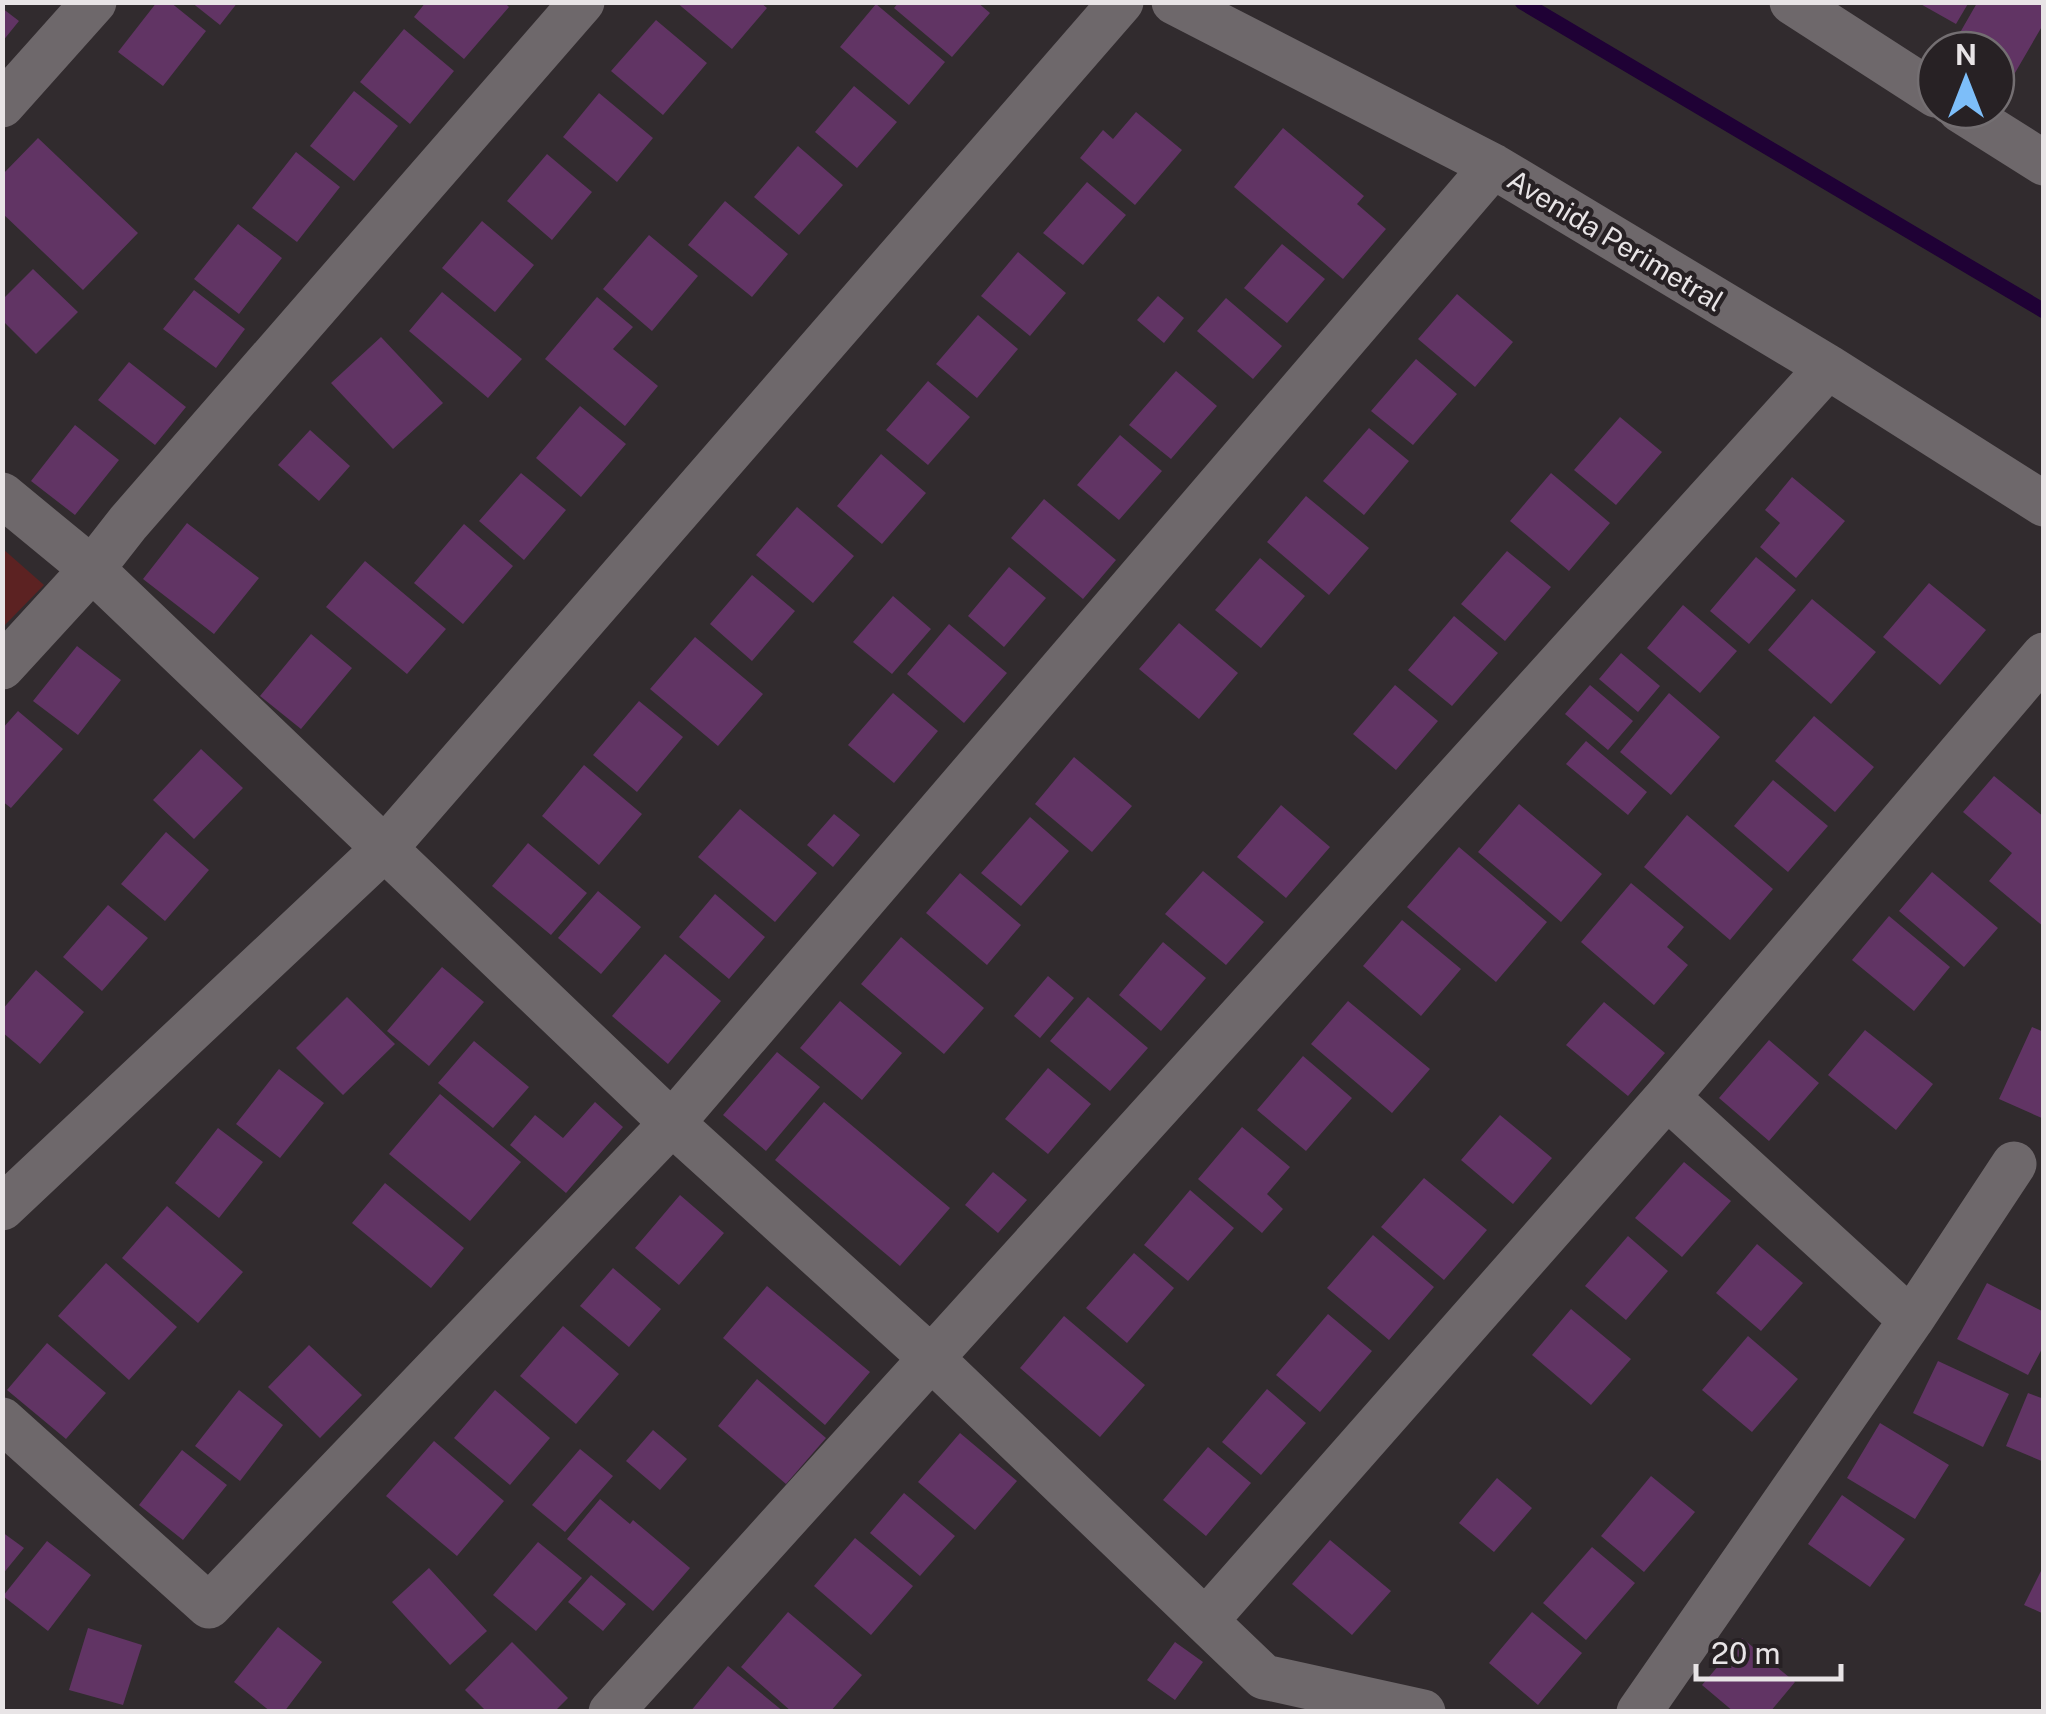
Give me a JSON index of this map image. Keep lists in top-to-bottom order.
{
  "streets": {
    "street": ["Avenida Perimetral"]
  },
  "scale_bar": "20 m",
  "north": "top"
}
